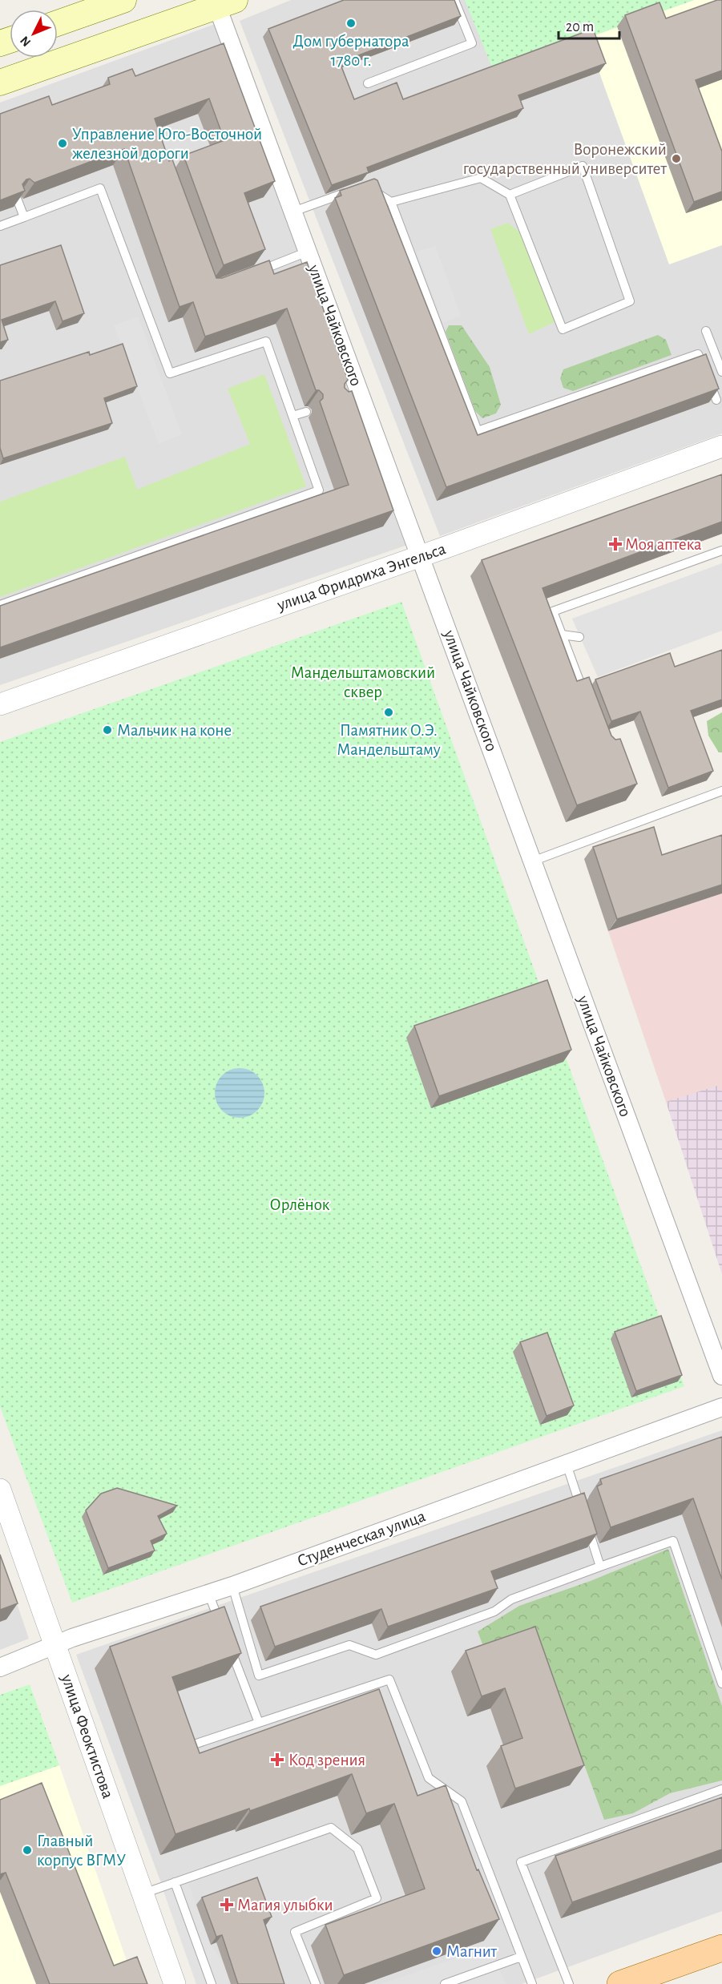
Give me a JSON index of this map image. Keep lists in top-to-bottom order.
{
  "streets": {
    "street": [
      "улица Чайковского",
      "улица Фридриха Энгельса",
      "Студенческая улица",
      "улица Феоктистова"
    ]
  },
  "crossings": [
    ["улица Чайковского", "улица Фридриха Энгельса"],
    ["Студенческая улица", "улица Феоктистова"]
  ],
  "parks": ["Мандельштамовский сквер", "Орлёнок"],
  "places": {
    "other": [
      "Дом губернатора 1780 г.",
      "Управление Юго-Восточной железной дороги",
      "Воронежский государственный университет",
      "Памятник О.Э. Мандельштаму",
      "Мальчик на коне",
      "Главный корпус ВГМУ",
      "Магнит"
    ],
    "health": ["Моя аптека", "Код зрения", "Магия улыбки"]
  },
  "scale_bar": "20 m",
  "north": "bottom left"
}
